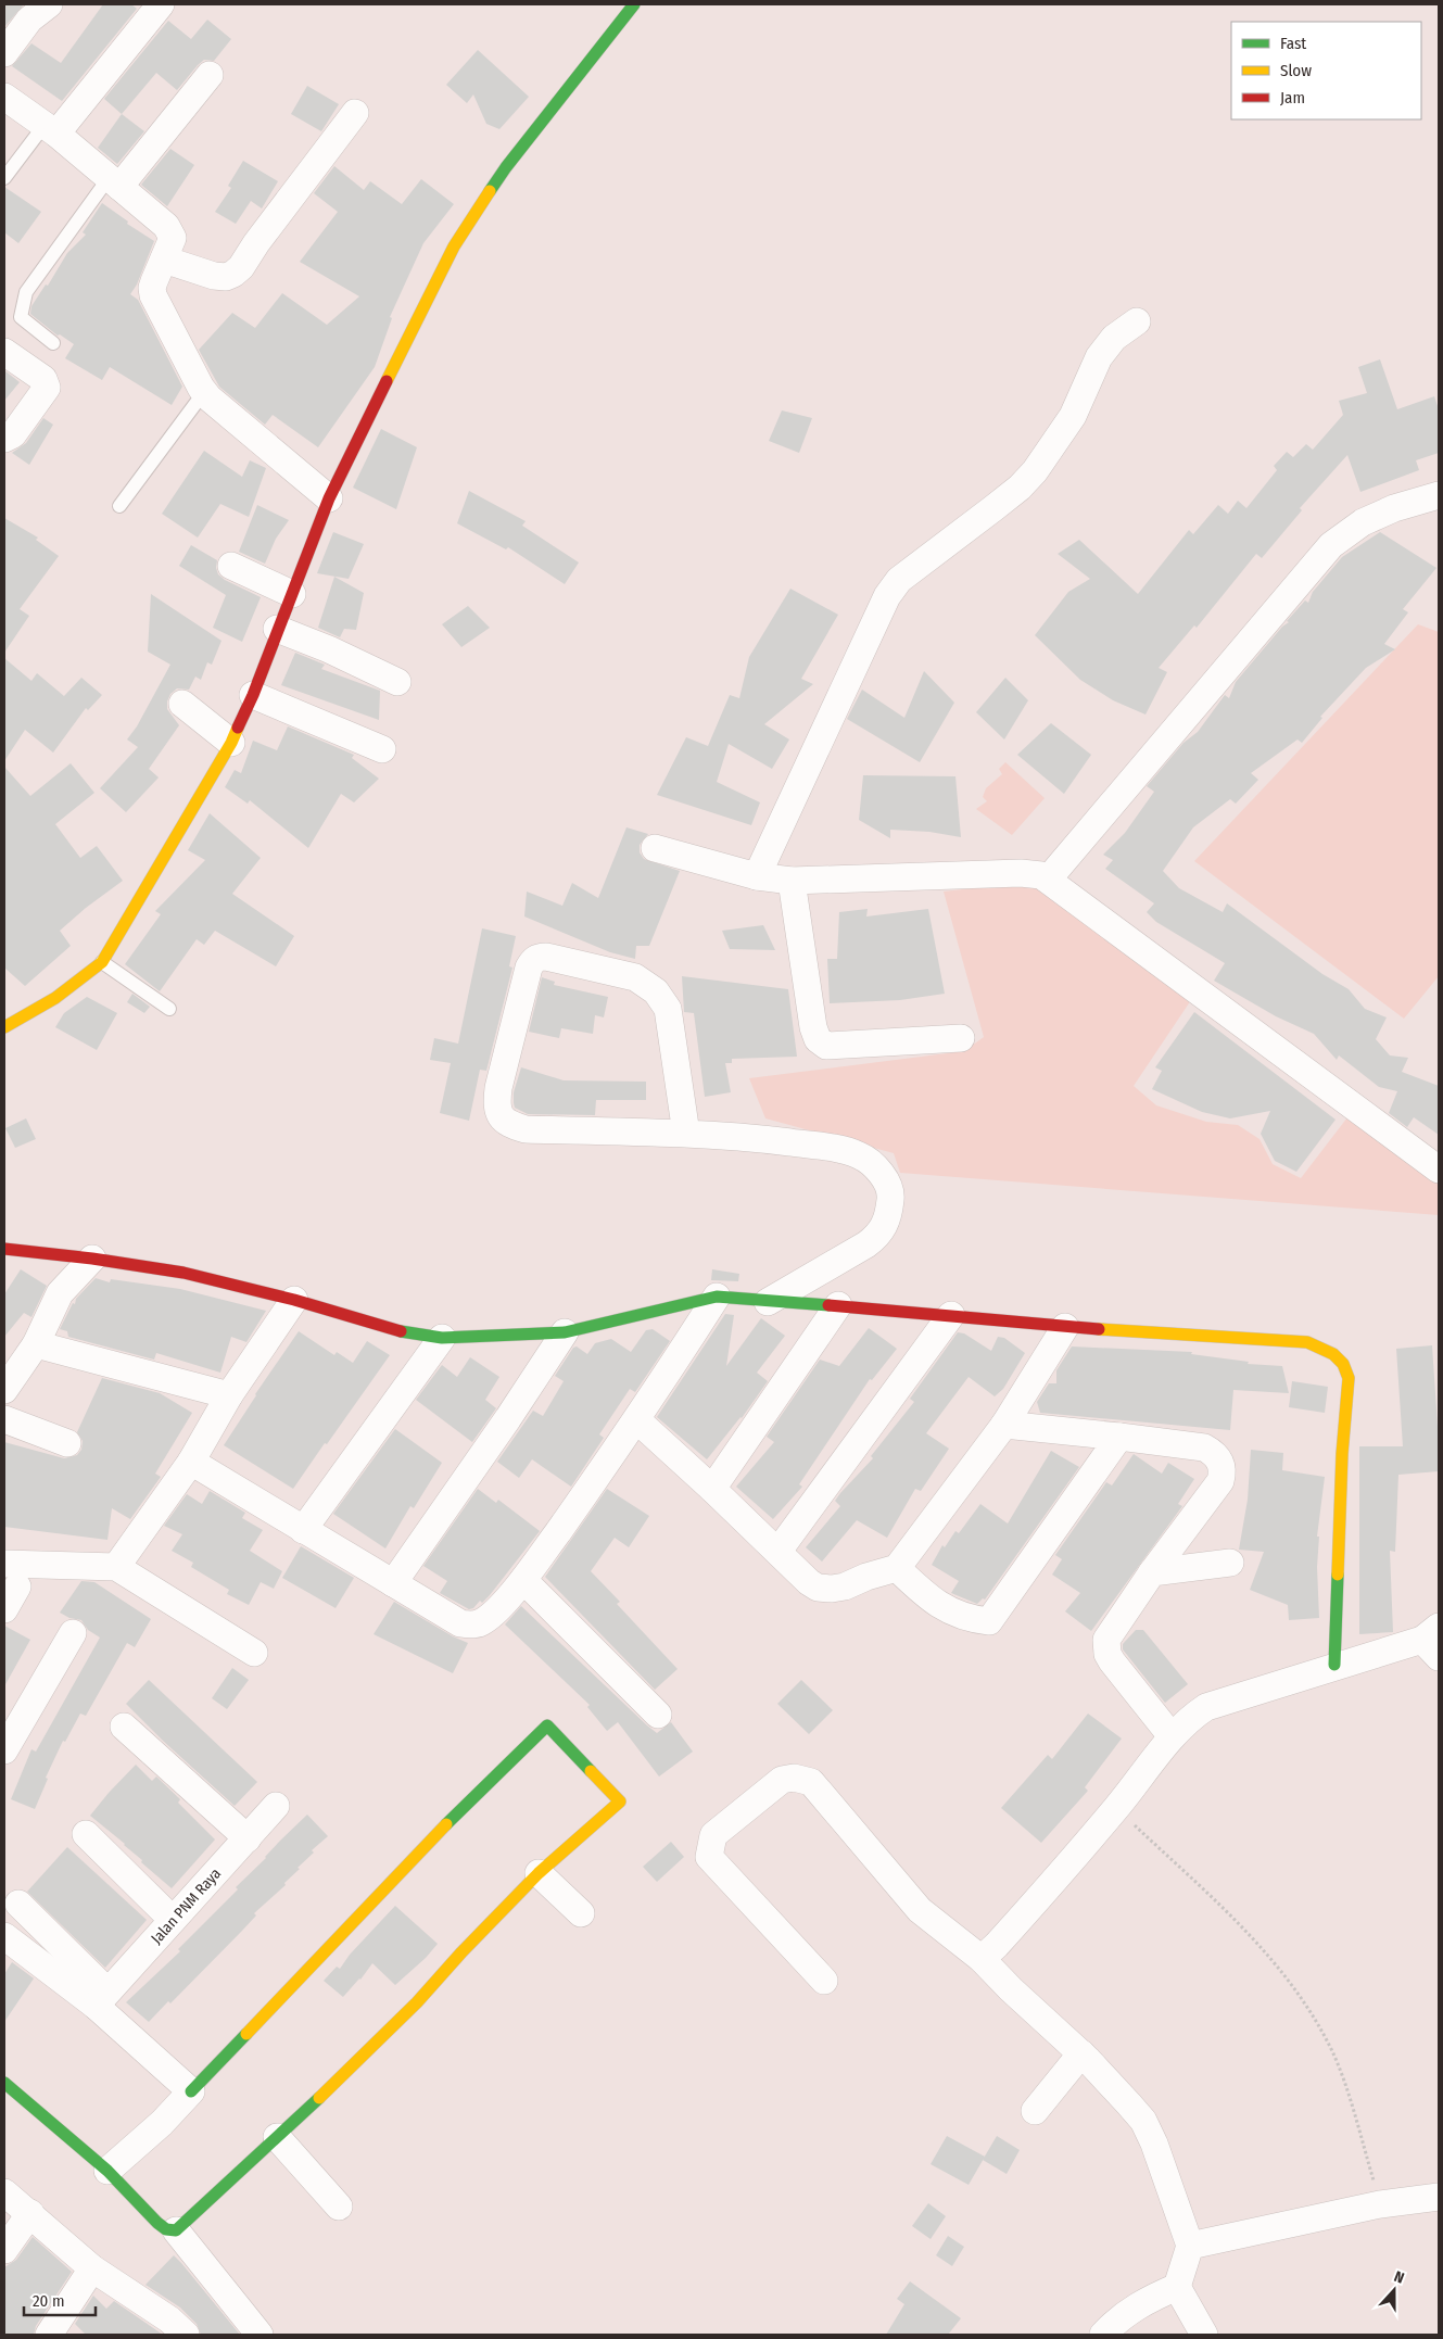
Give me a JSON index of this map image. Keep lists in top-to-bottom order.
{
  "streets": {
    "street": ["Jalan PNM Raya"]
  },
  "legend": ["Fast", "Slow", "Jam"],
  "scale_bar": "20 m",
  "north": "top"
}
